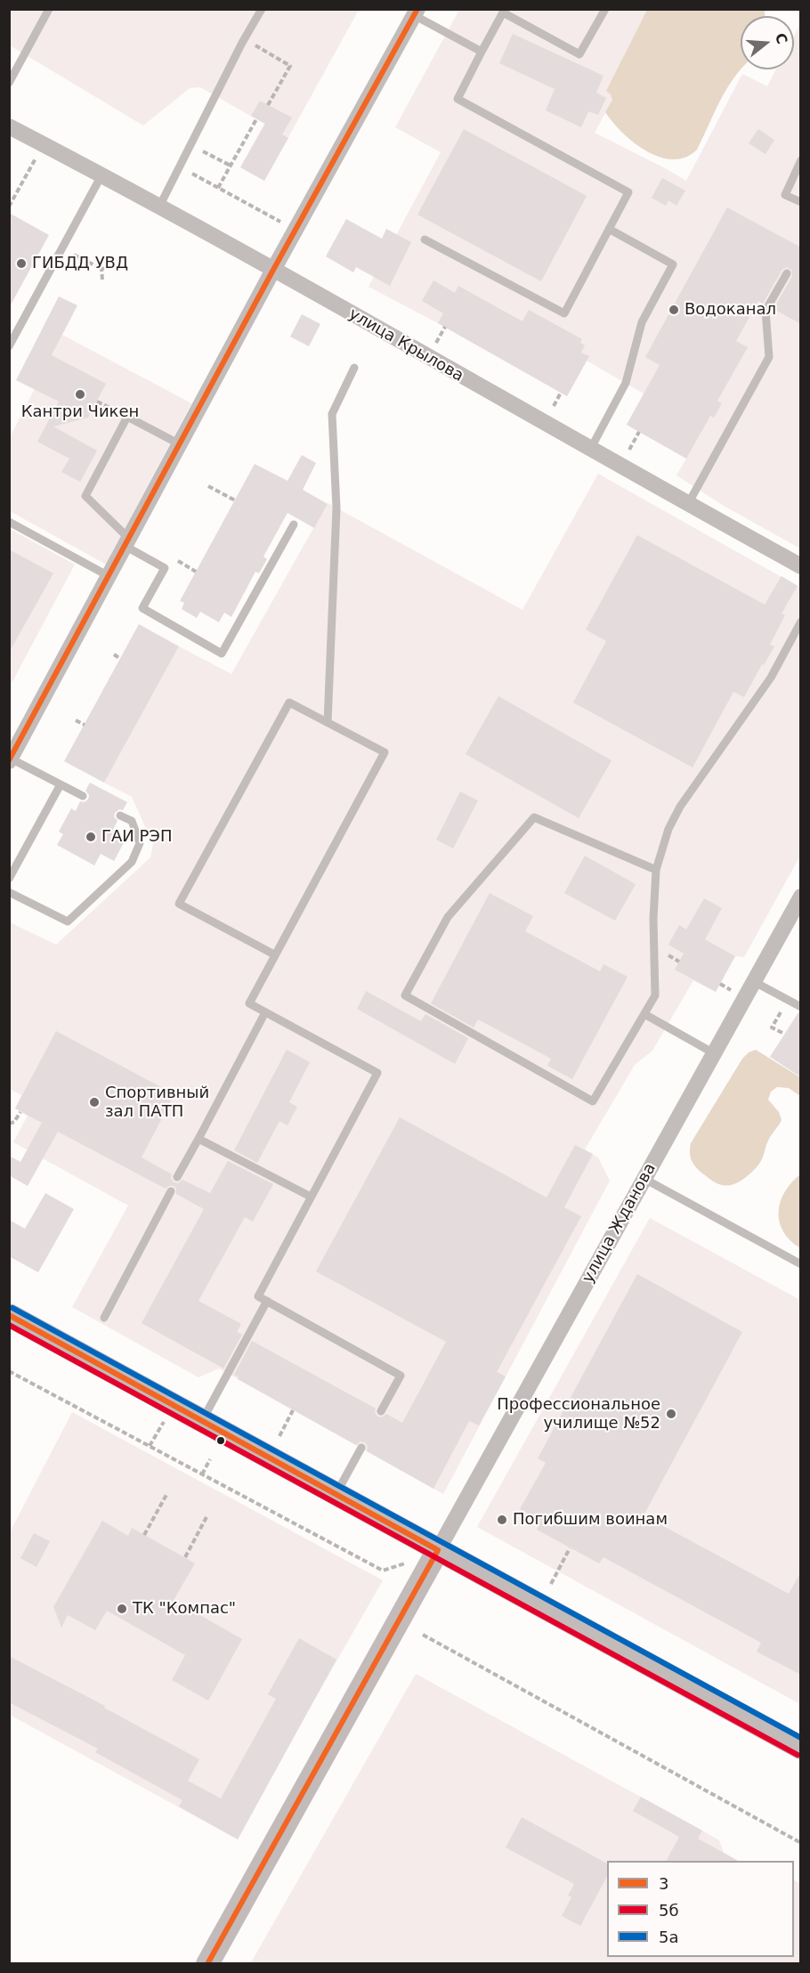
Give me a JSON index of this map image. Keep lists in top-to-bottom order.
{
  "streets": {
    "street": ["улица Крылова", "улица Жданова"]
  },
  "places": [
    "ГИБДД УВД",
    "Водоканал",
    "Кантри Чикен",
    "ГАИ РЭП",
    "Спортивный зал ПАТП",
    "Профессиональное училище №52",
    "Погибшим воинам",
    "ТК \"Компас\""
  ],
  "lines": ["transit line 3", "transit line 5а", "transit line 5б"],
  "legend": ["3", "5б", "5а"],
  "north": "right"
}
